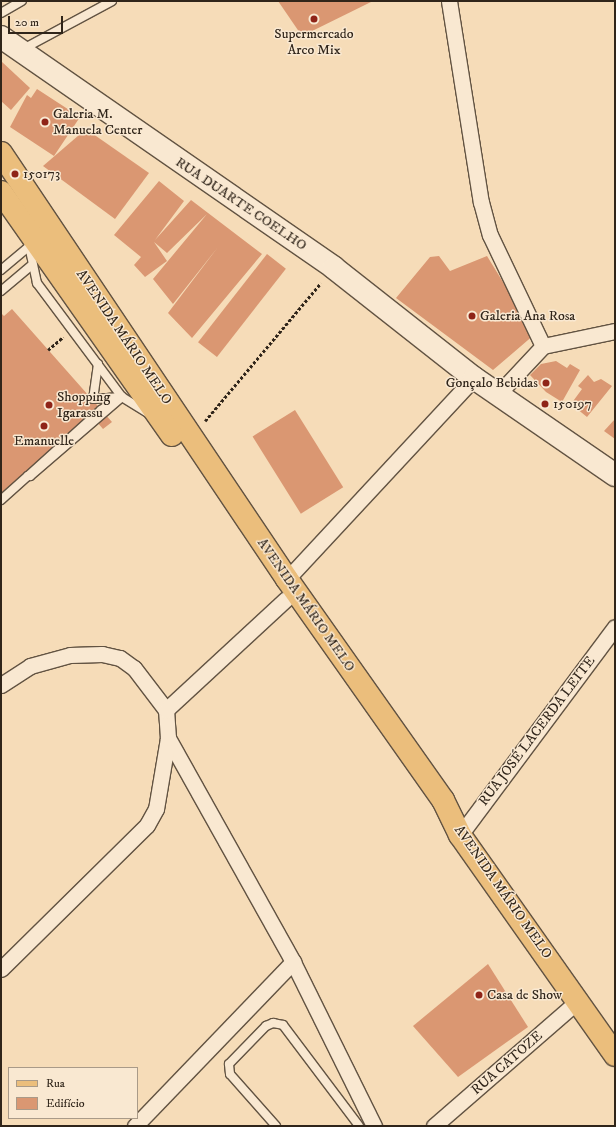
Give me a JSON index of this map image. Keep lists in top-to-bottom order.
{
  "streets": {
    "main road": ["RUA DUARTE COELHO", "AVENIDA MÁRIO MELO"],
    "street": ["RUA JOSÉ LACERDA LEITE", "RUA CATOZE"]
  },
  "crossings": [
    ["AVENIDA MÁRIO MELO", "RUA JOSÉ LACERDA LEITE"],
    ["AVENIDA MÁRIO MELO", "RUA CATOZE"]
  ],
  "places": [
    "Supermercado Arco Mix",
    "Galeria M. Manuela Center",
    "150173",
    "Galeria Ana Rosa",
    "Gonçalo Bebidas",
    "150197",
    "Shopping Igarassu",
    "Emanuelle",
    "Casa de Show"
  ],
  "legend": ["Rua", "Edifício"],
  "scale_bar": "20 m"
}
